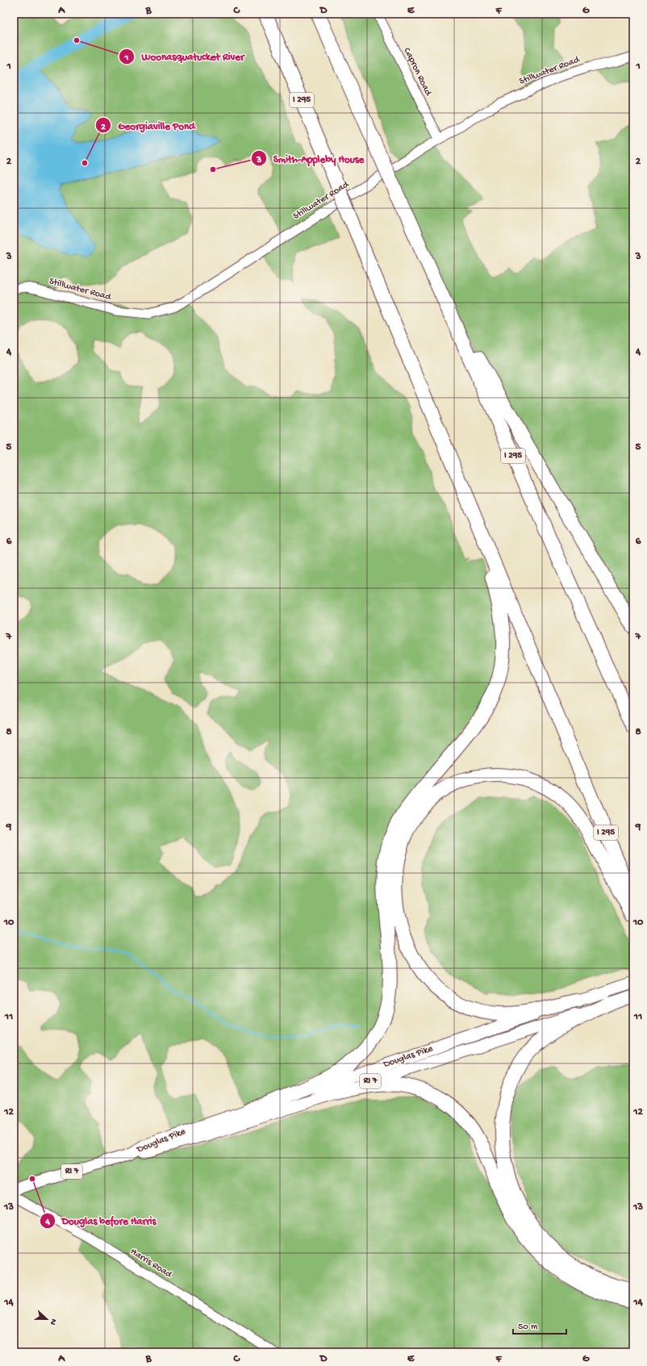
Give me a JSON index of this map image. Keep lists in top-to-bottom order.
{
  "streets": {
    "highway": ["I 295"],
    "main road": ["Douglas Pike", "RI 7"],
    "street": ["Stillwater Road", "Capron Road", "Harris Road"]
  },
  "crossings": [
    ["Stillwater Road", "Capron Road"]
  ],
  "places": [
    "Woonasquatucket River",
    "Georgiaville Pond",
    "Smith-Appleby House",
    "Douglas before Harris"
  ],
  "scale_bar": "50 m",
  "north": "right",
  "grid": {
    "columns": [
      "A",
      "B",
      "C",
      "D",
      "E",
      "F",
      "G"
    ],
    "rows": [
      "1",
      "2",
      "3",
      "4",
      "5",
      "6",
      "7",
      "8",
      "9",
      "10",
      "11",
      "12",
      "13",
      "14"
    ]
  }
}
